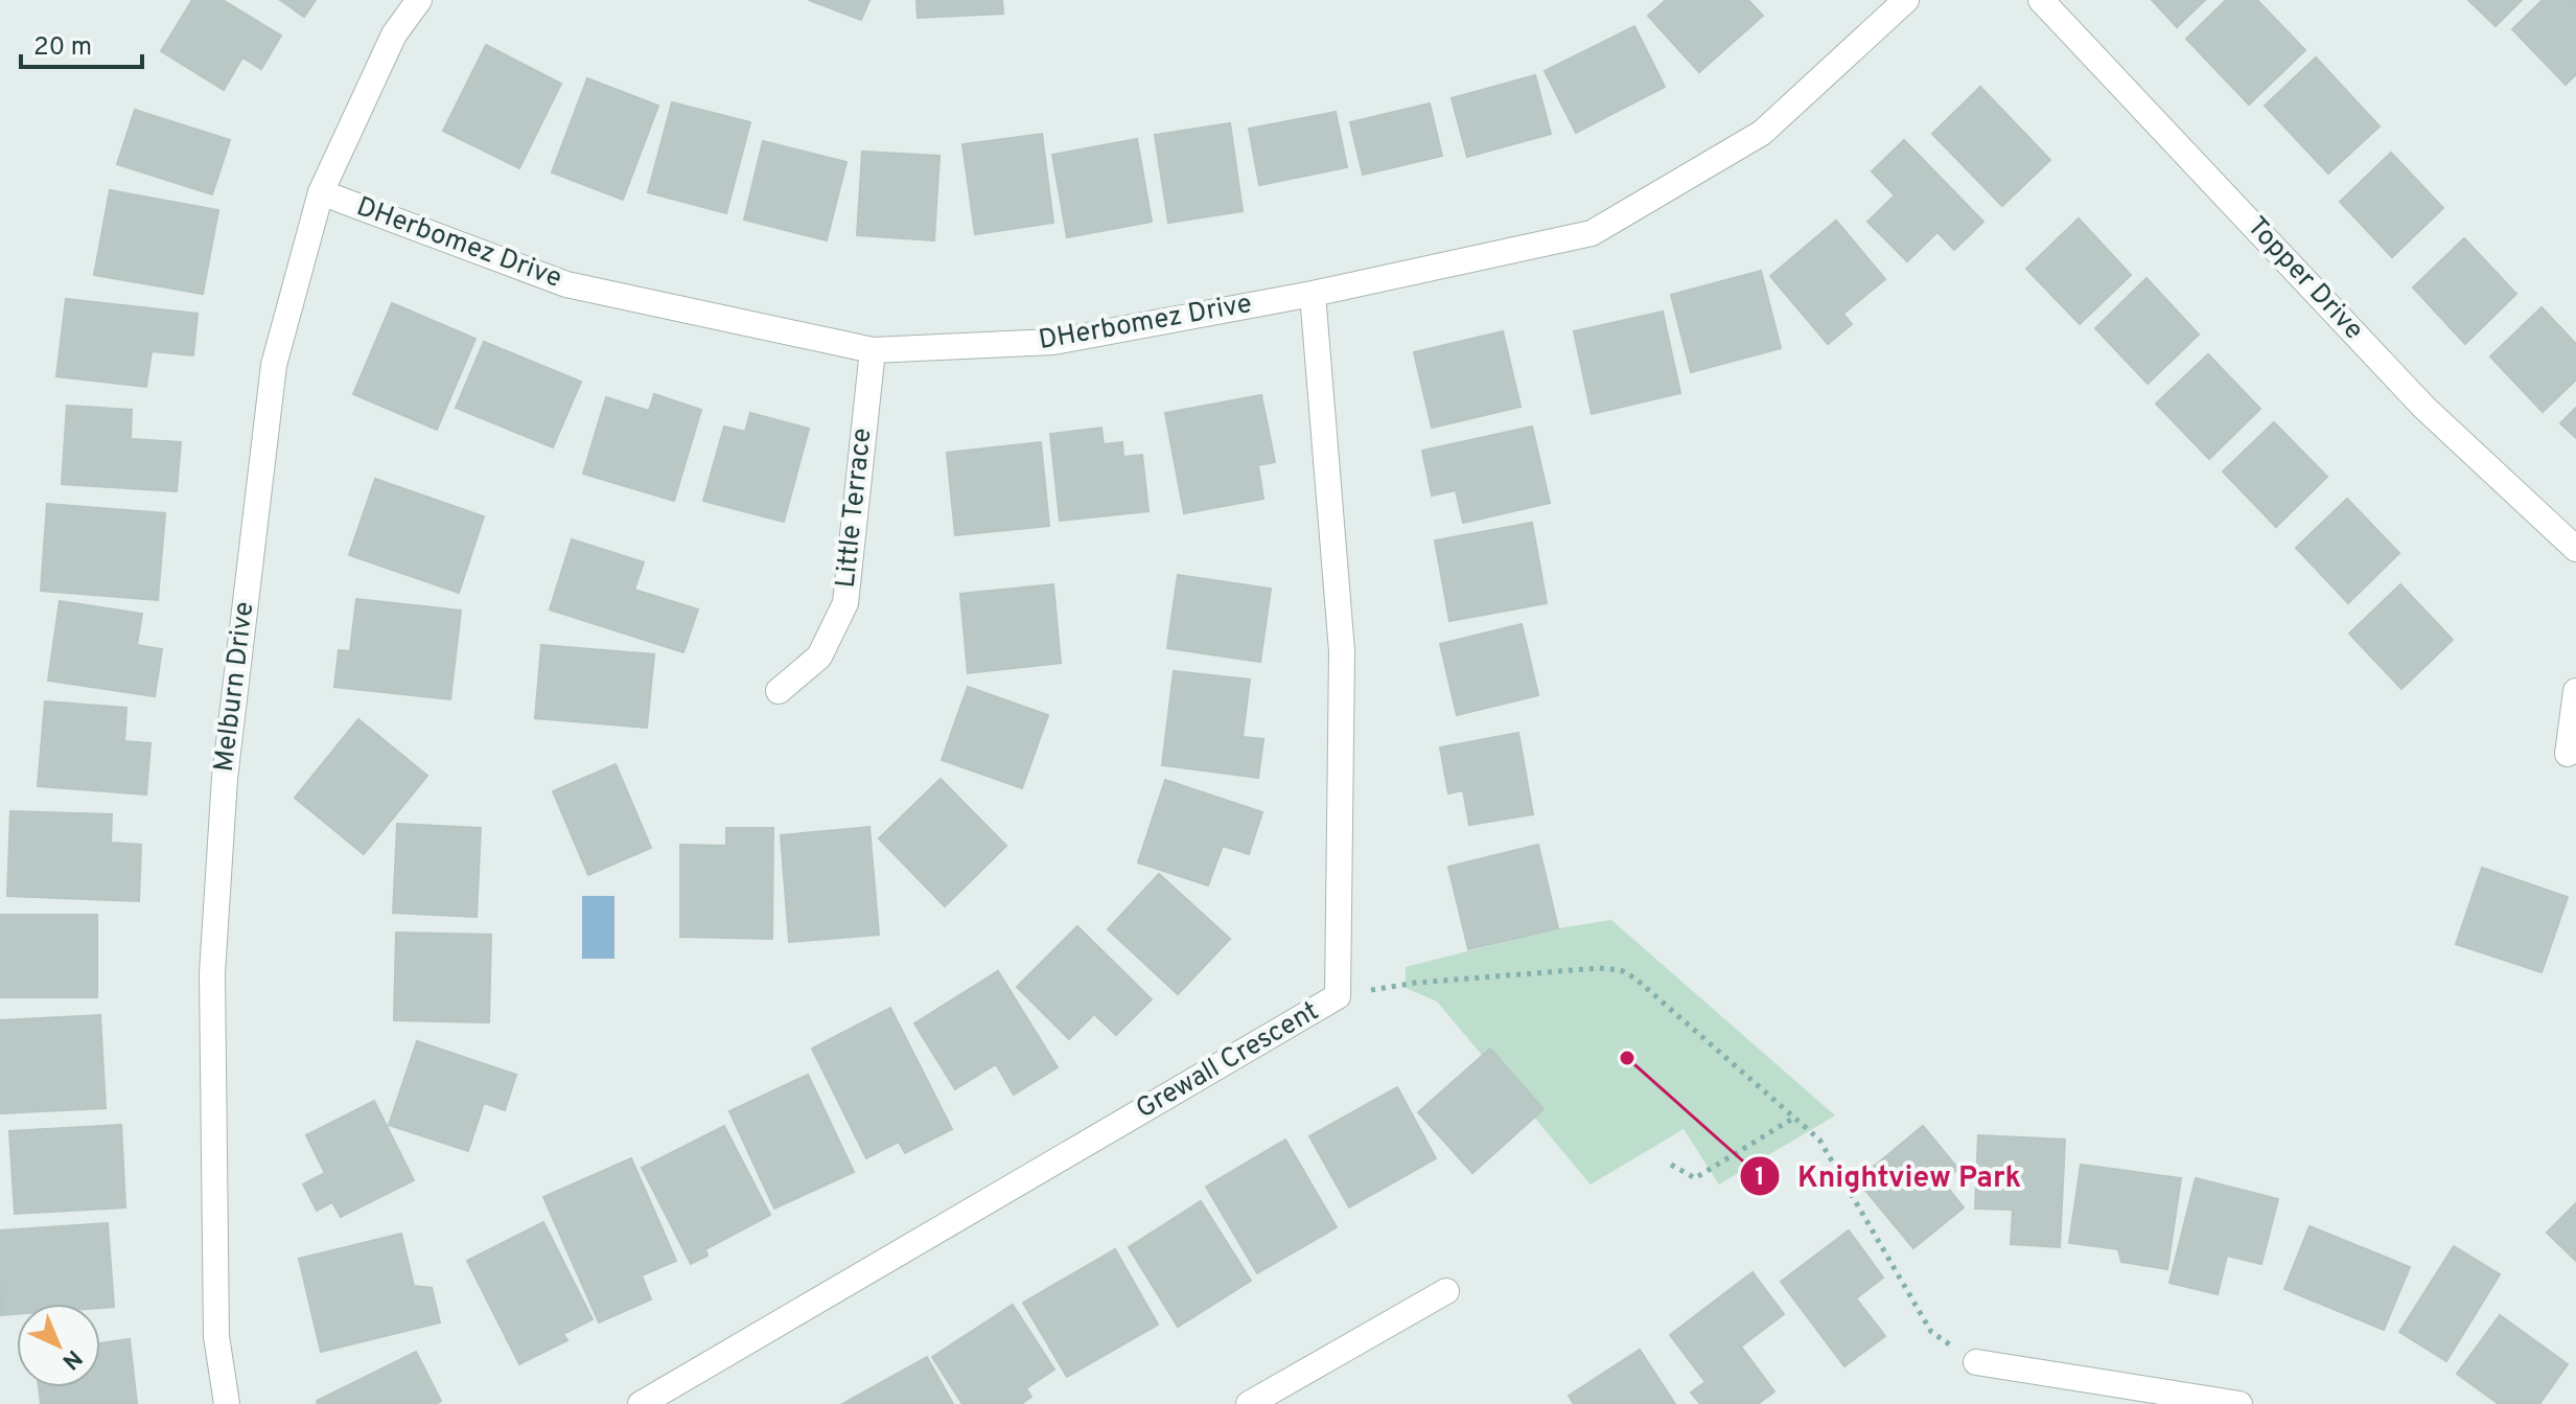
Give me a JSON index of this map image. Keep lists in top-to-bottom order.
{
  "streets": {
    "street": [
      "DHerbomez Drive",
      "Topper Drive",
      "Little Terrace",
      "Melburn Drive",
      "Grewall Crescent"
    ]
  },
  "crossings": [
    ["DHerbomez Drive", "Little Terrace"],
    ["DHerbomez Drive", "Melburn Drive"],
    ["DHerbomez Drive", "Grewall Crescent"]
  ],
  "places": ["Knightview Park"],
  "scale_bar": "20 m",
  "north": "bottom right"
}
